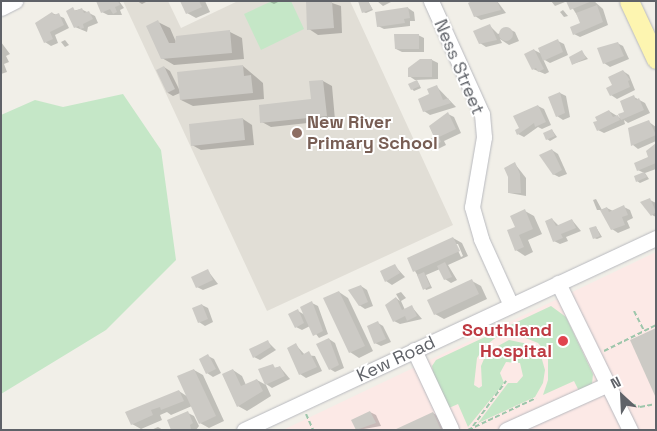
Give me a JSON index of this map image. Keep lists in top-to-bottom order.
{
  "streets": {
    "street": ["Ness Street", "Kew Road"]
  },
  "crossings": [
    ["Ness Street", "Kew Road"]
  ],
  "places": ["New River Primary School", "Southland Hospital"],
  "north": "top left"
}
